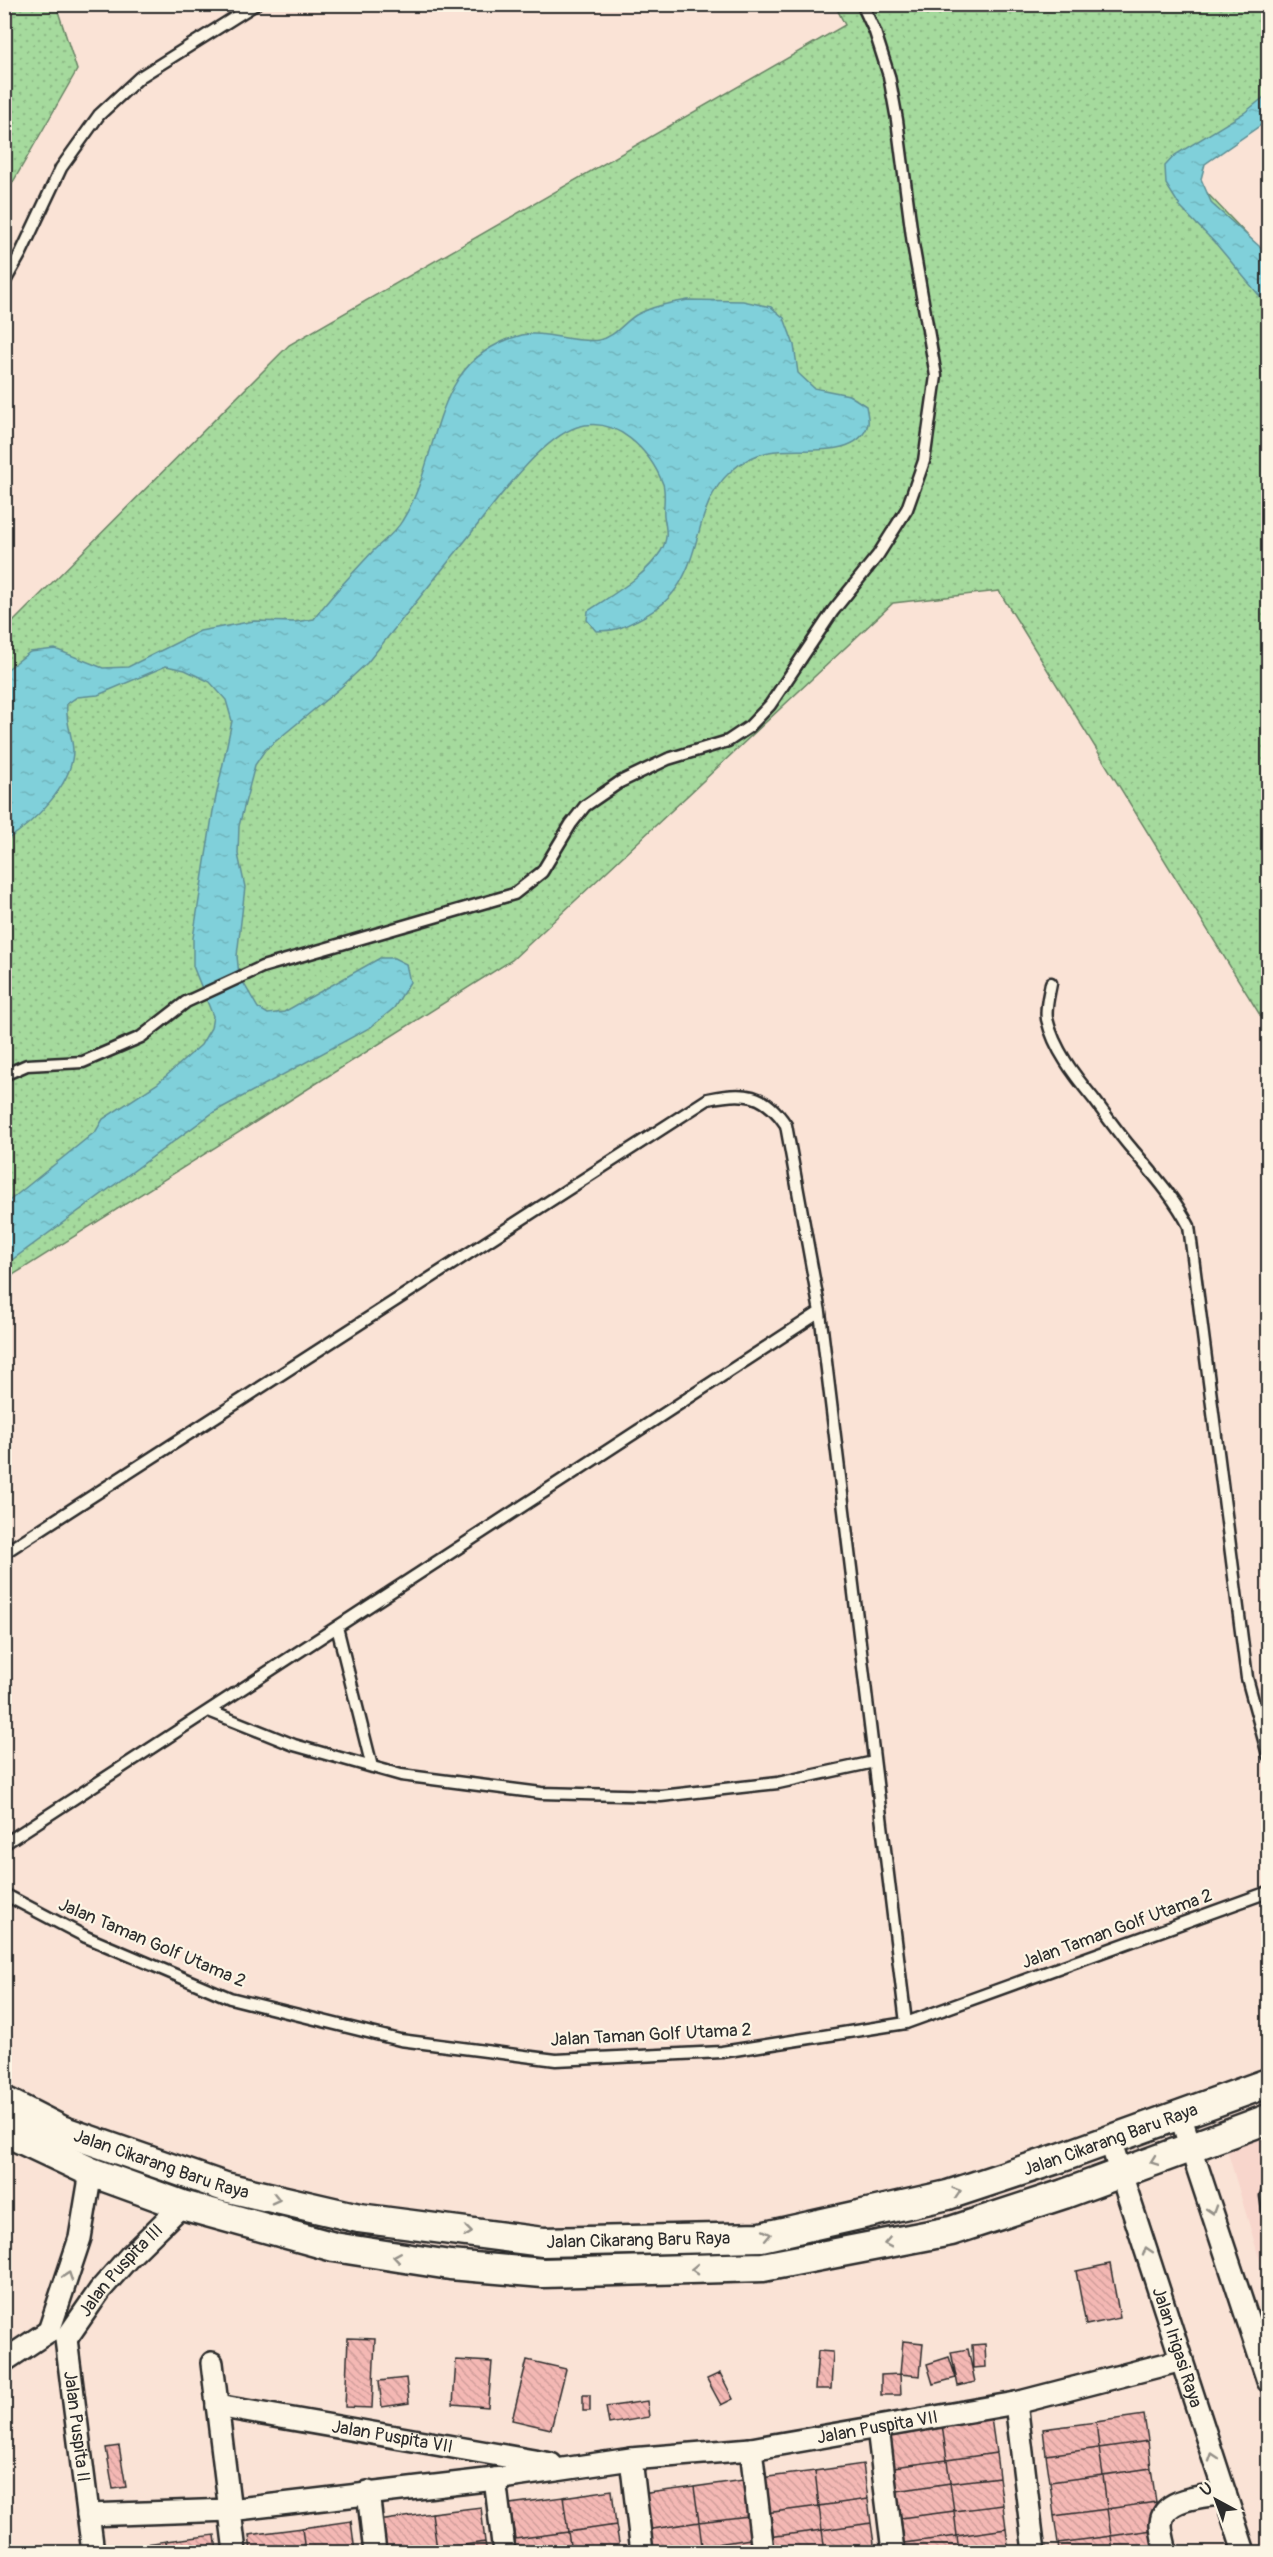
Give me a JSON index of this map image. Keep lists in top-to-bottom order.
{
  "streets": {
    "main road": ["Jalan Cikarang Baru Raya"],
    "street": [
      "Jalan Puspita III",
      "Jalan Irigasi Raya",
      "Jalan Puspita II",
      "Jalan Puspita VII"
    ],
    "lane": ["Jalan Taman Golf Utama 2"]
  },
  "crossings": [
    ["Jalan Cikarang Baru Raya", "Jalan Puspita III"],
    ["Jalan Cikarang Baru Raya", "Jalan Irigasi Raya"],
    ["Jalan Puspita III", "Jalan Puspita II"],
    ["Jalan Irigasi Raya", "Jalan Puspita VII"],
    ["Jalan Puspita II", "Jalan Puspita VII"]
  ],
  "one_way": ["Jalan Puspita III"],
  "north": "top left"
}
